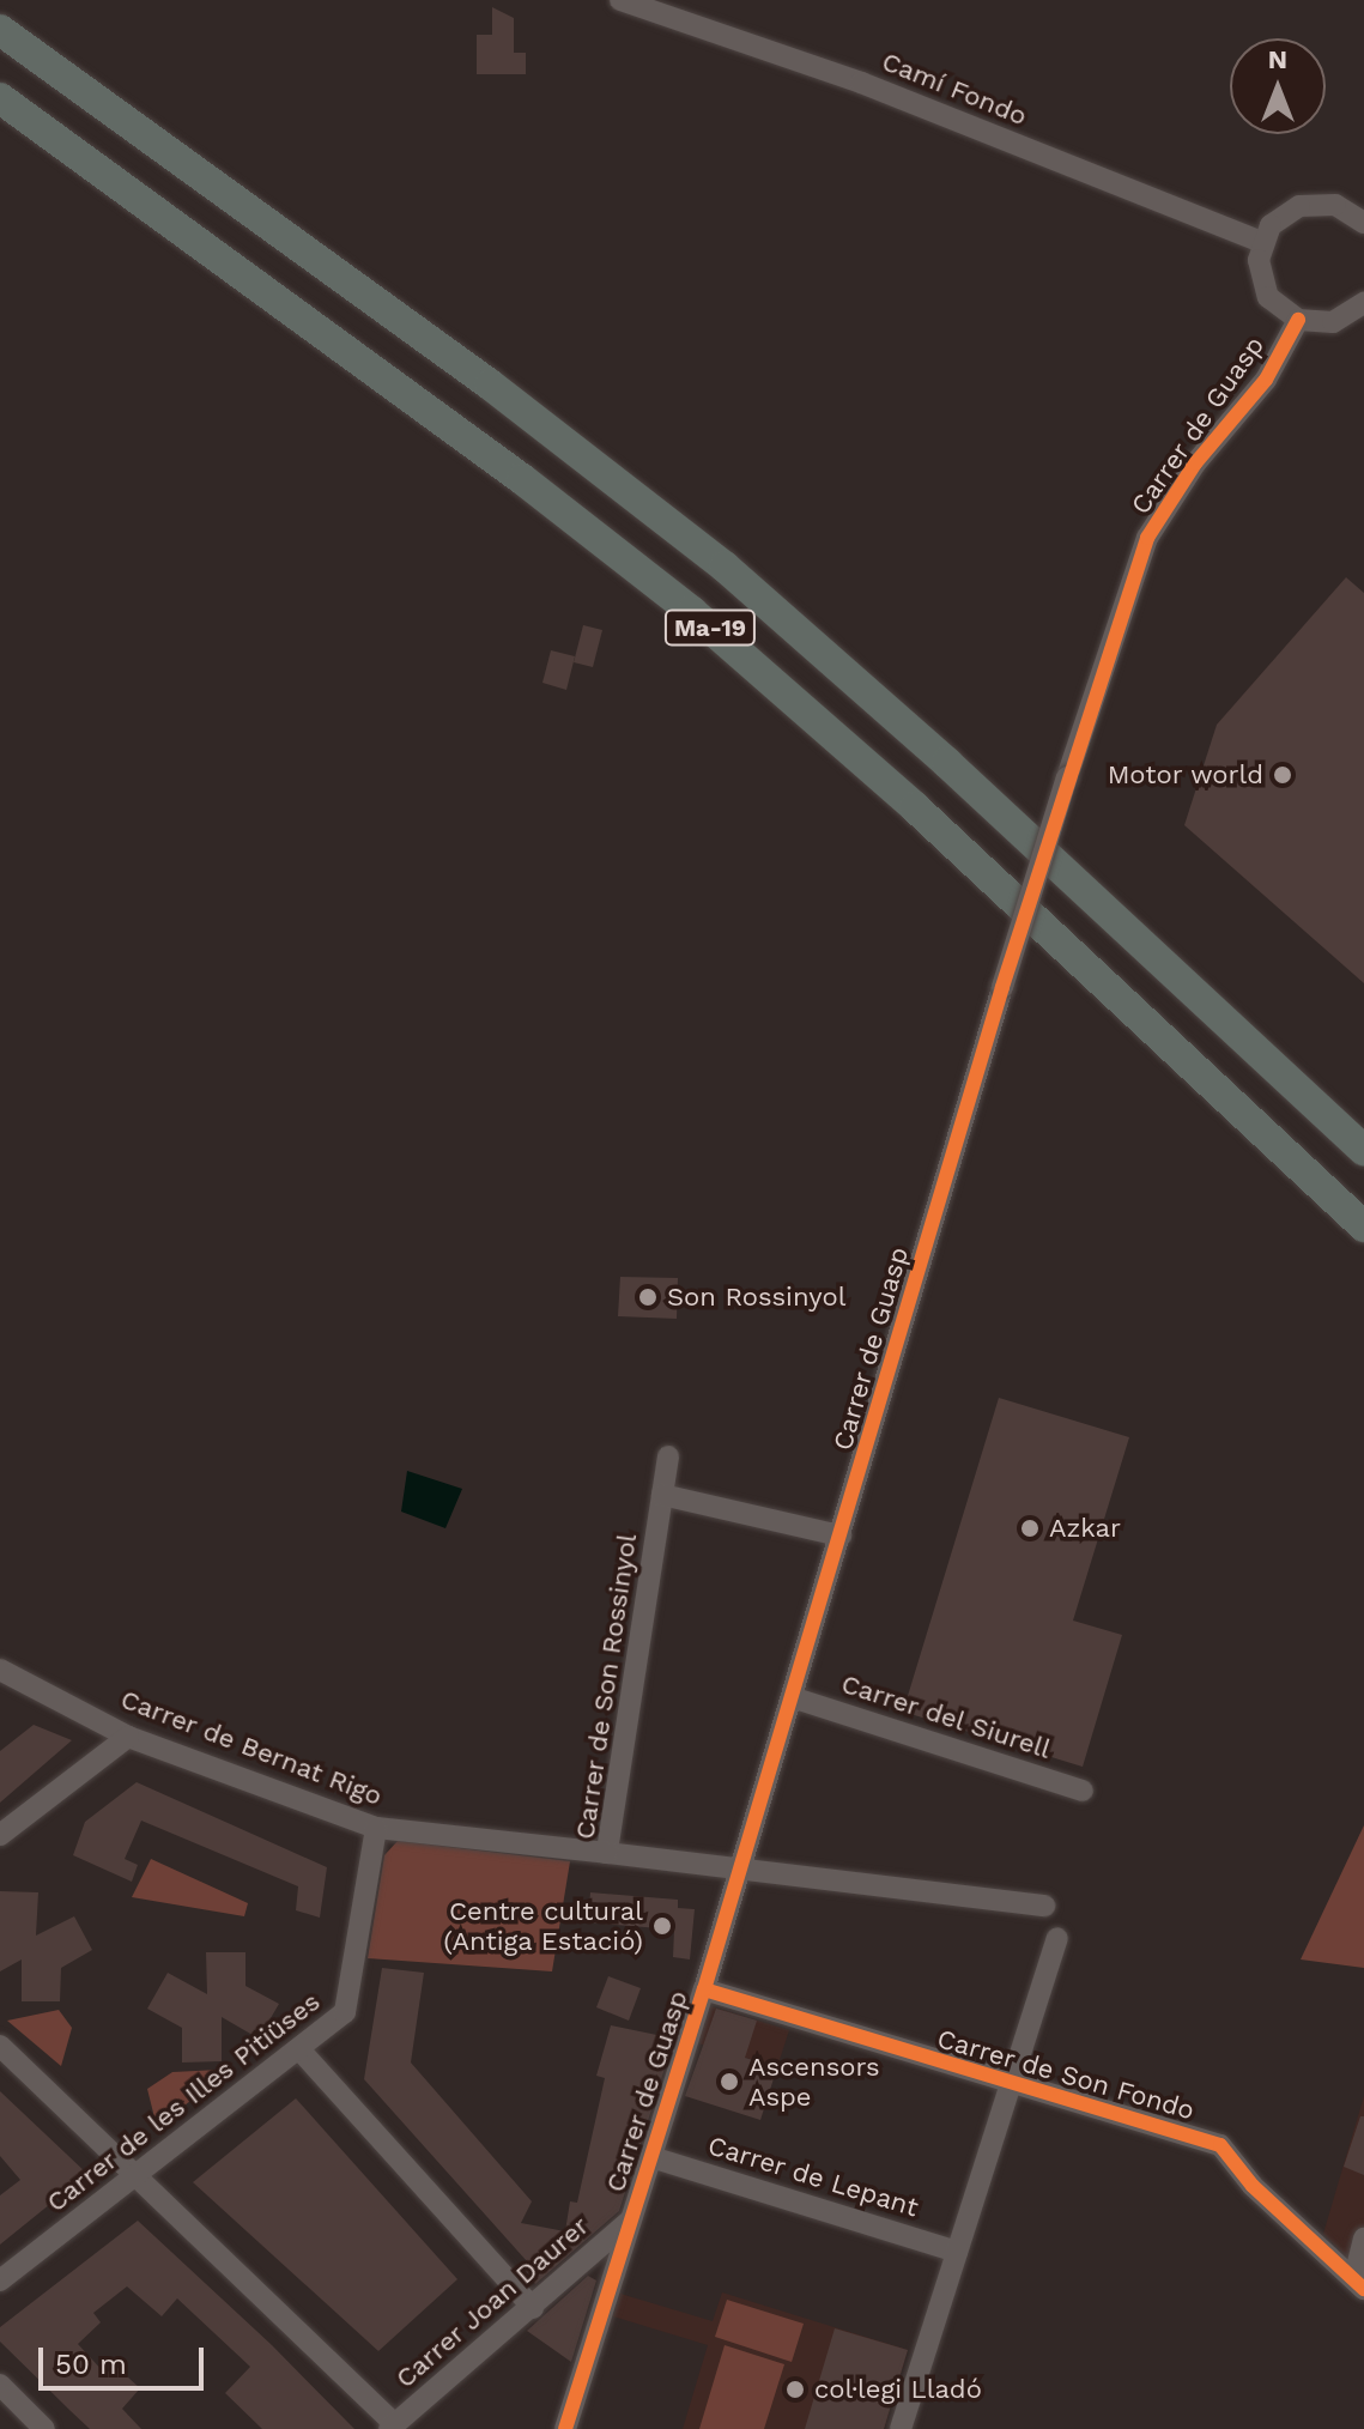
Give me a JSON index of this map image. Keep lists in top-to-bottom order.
{
  "streets": {
    "highway": ["Ma-19"],
    "street": [
      "Camí Fondo",
      "Carrer de Guasp",
      "Carrer de Son Rossinyol",
      "Carrer del Siurell",
      "Carrer de Bernat Rigo",
      "Carrer de Son Fondo",
      "Carrer de les Illes Pitiüses",
      "Carrer de Lepant",
      "Carrer Joan Daurer"
    ]
  },
  "crossings": [
    ["Carrer de Guasp", "Carrer de Son Rossinyol"],
    ["Carrer de Guasp", "Carrer del Siurell"],
    ["Carrer de Guasp", "Carrer de Son Fondo"],
    ["Carrer de Guasp", "Carrer de Lepant"],
    ["Carrer de Guasp", "Carrer Joan Daurer"],
    ["Carrer de Son Rossinyol", "Carrer de Bernat Rigo"],
    ["Carrer de Bernat Rigo", "Carrer de les Illes Pitiüses"]
  ],
  "places": [
    "Motor world",
    "Son Rossinyol",
    "Azkar",
    "Centre cultural (Antiga Estació)",
    "Ascensors Aspe",
    "col·legi Lladó"
  ],
  "scale_bar": "50 m",
  "north": "top"
}
